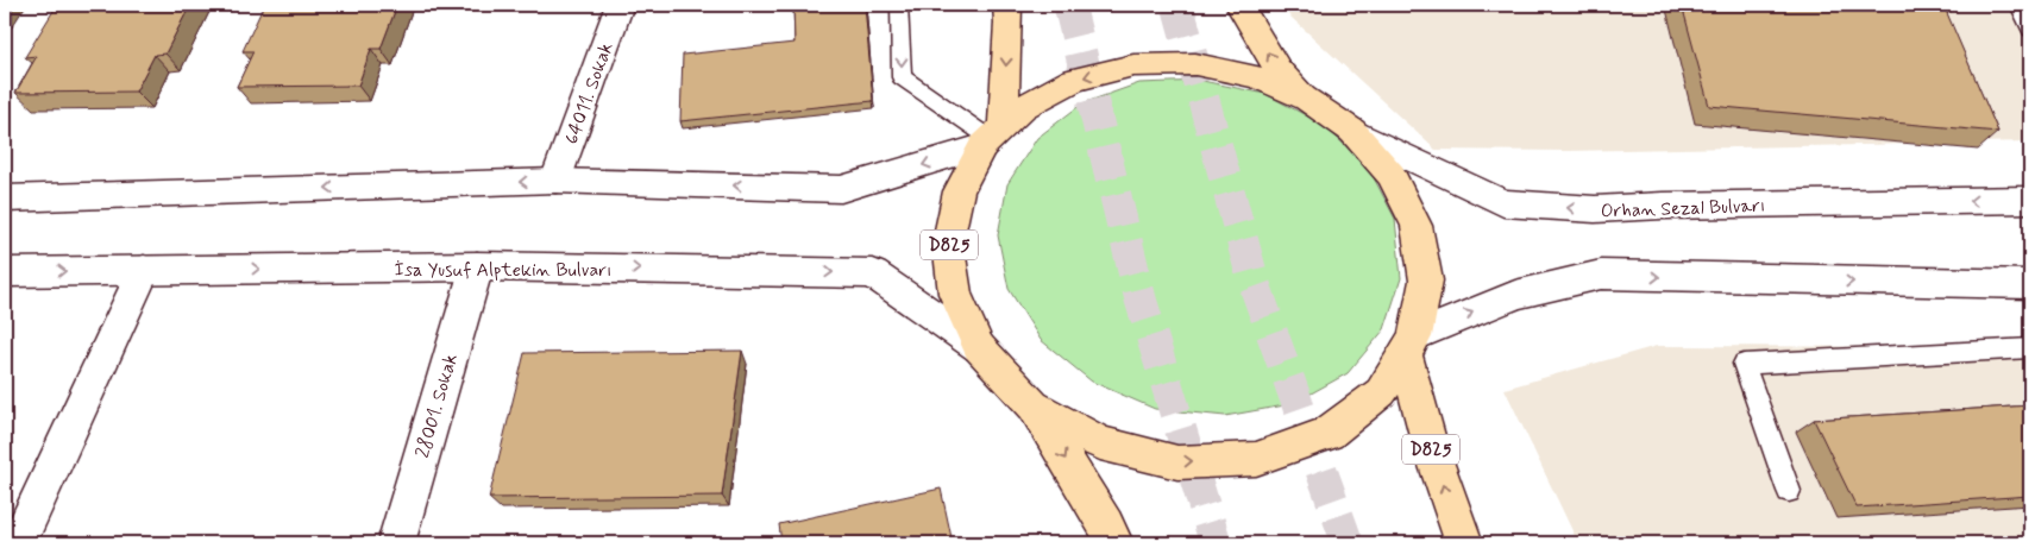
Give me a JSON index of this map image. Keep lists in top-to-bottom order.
{
  "streets": {
    "main road": ["D825"],
    "street": [
      "64011. Sokak",
      "Orhan Sezal Bulvarı",
      "İsa Yusuf Alptekin Bulvarı",
      "28001. Sokak"
    ]
  },
  "crossings": [
    ["Orhan Sezal Bulvarı", "D825"],
    ["D825", "İsa Yusuf Alptekin Bulvarı"],
    ["İsa Yusuf Alptekin Bulvarı", "28001. Sokak"]
  ]
}
